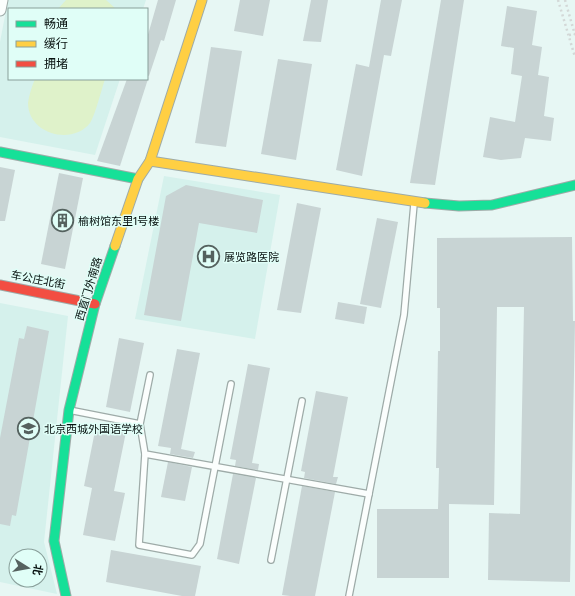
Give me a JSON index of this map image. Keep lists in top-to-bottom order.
{
  "streets": {
    "street": ["车公庄北街", "西直门外南路"]
  },
  "crossings": [
    ["车公庄北街", "西直门外南路"]
  ],
  "places": {
    "building": ["榆树馆东里1号楼"],
    "hospital": ["展览路医院"],
    "school or university": ["北京西城外国语学校"]
  },
  "legend": ["畅通", "缓行", "拥堵"],
  "north": "right"
}
